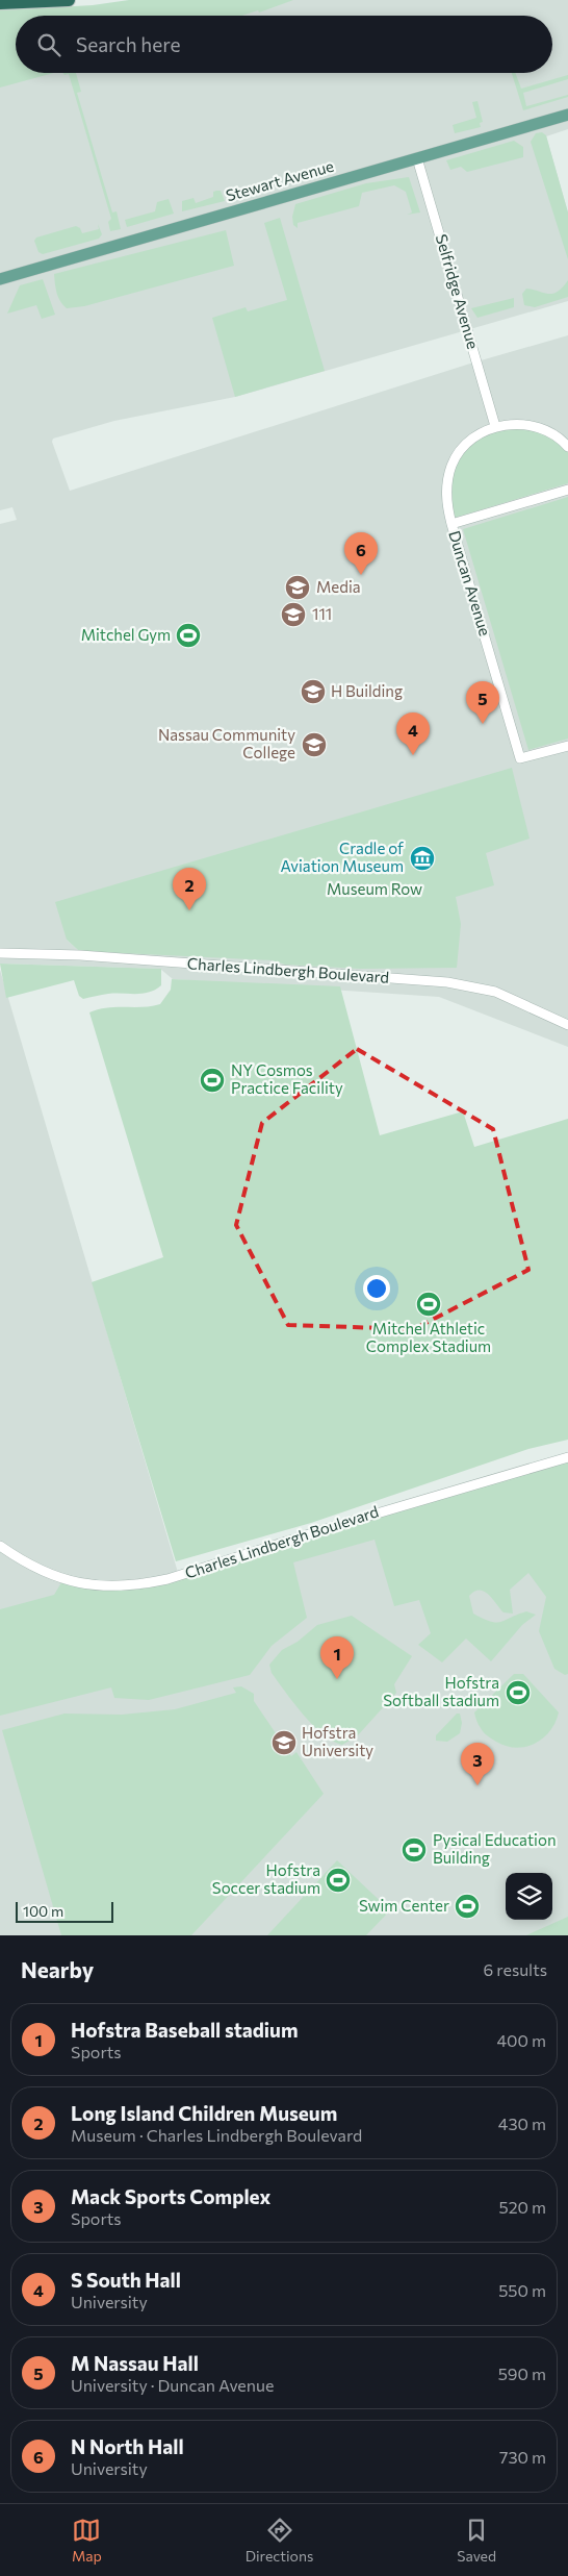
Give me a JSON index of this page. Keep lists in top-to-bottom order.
{
  "streets": {
    "main road": ["Stewart Avenue"],
    "street": ["Selfridge Avenue", "Duncan Avenue", "Charles Lindbergh Boulevard"]
  },
  "crossings": [
    ["Stewart Avenue", "Selfridge Avenue"],
    ["Selfridge Avenue", "Duncan Avenue"]
  ],
  "parks": ["Museum Row"],
  "places": {
    "school or university": [
      "Media",
      "111",
      "H Building",
      "Nassau Community College",
      "Hofstra University"
    ],
    "sports": [
      "Mitchel Gym",
      "NY Cosmos Practice Facility",
      "Mitchel Athletic Complex Stadium",
      "Hofstra Softball stadium",
      "Pysical Education Building",
      "Hofstra Soccer stadium",
      "Swim Center"
    ],
    "museum": ["Cradle of Aviation Museum"]
  },
  "scale_bar": "100 m",
  "page": {
    "search": "Search here",
    "pins": [
      "6",
      "5",
      "4",
      "2",
      "1",
      "3"
    ],
    "scale": "100 m",
    "heading": ["Nearby", "6 results"],
    "list": [
      {
        "mark": "1",
        "name": "Hofstra Baseball stadium",
        "note": "Sports",
        "value": "400 m"
      },
      {
        "mark": "2",
        "name": "Long Island Children Museum",
        "note": "Museum · Charles Lindbergh Boulevard",
        "value": "430 m"
      },
      {
        "mark": "3",
        "name": "Mack Sports Complex",
        "note": "Sports",
        "value": "520 m"
      },
      {
        "mark": "4",
        "name": "S South Hall",
        "note": "University",
        "value": "550 m"
      },
      {
        "mark": "5",
        "name": "M Nassau Hall",
        "note": "University · Duncan Avenue",
        "value": "590 m"
      },
      {
        "mark": "6",
        "name": "N North Hall",
        "note": "University",
        "value": "730 m"
      }
    ],
    "nav": ["Map", "Directions", "Saved"]
  }
}
